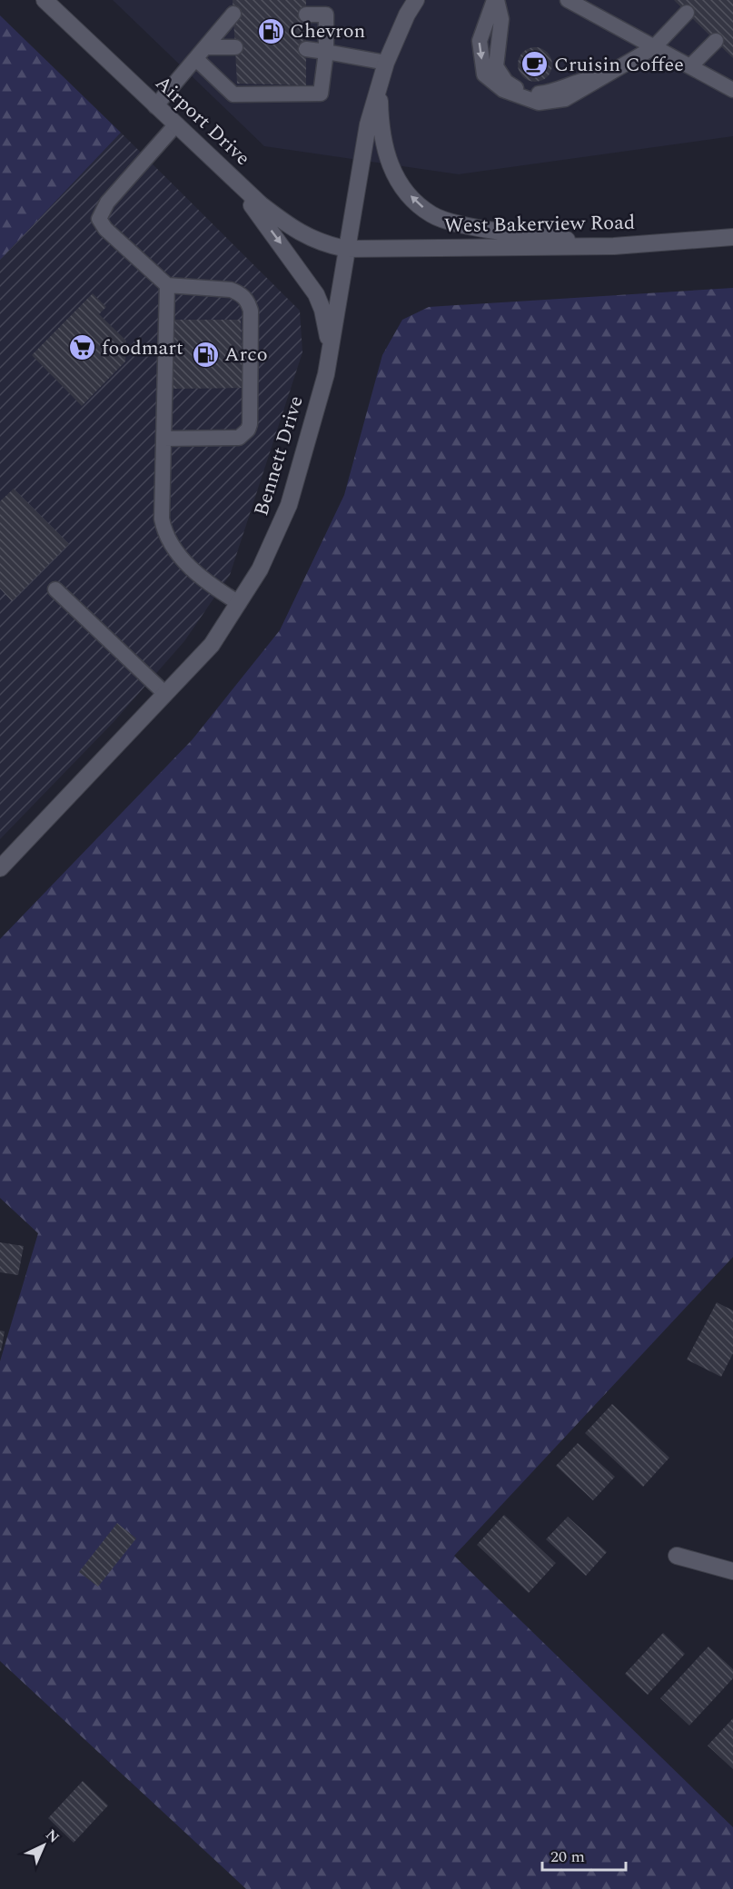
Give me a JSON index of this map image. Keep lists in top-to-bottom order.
{
  "streets": {
    "main road": ["Airport Drive", "West Bakerview Road", "Bennett Drive"]
  },
  "crossings": [
    ["Airport Drive", "West Bakerview Road"],
    ["Airport Drive", "Bennett Drive"],
    ["West Bakerview Road", "Bennett Drive"]
  ],
  "places": {
    "fuel station": ["Chevron", "Arco"],
    "cafe": ["Cruisin Coffee"],
    "supermarket": ["foodmart"]
  },
  "scale_bar": "20 m",
  "north": "top right"
}
